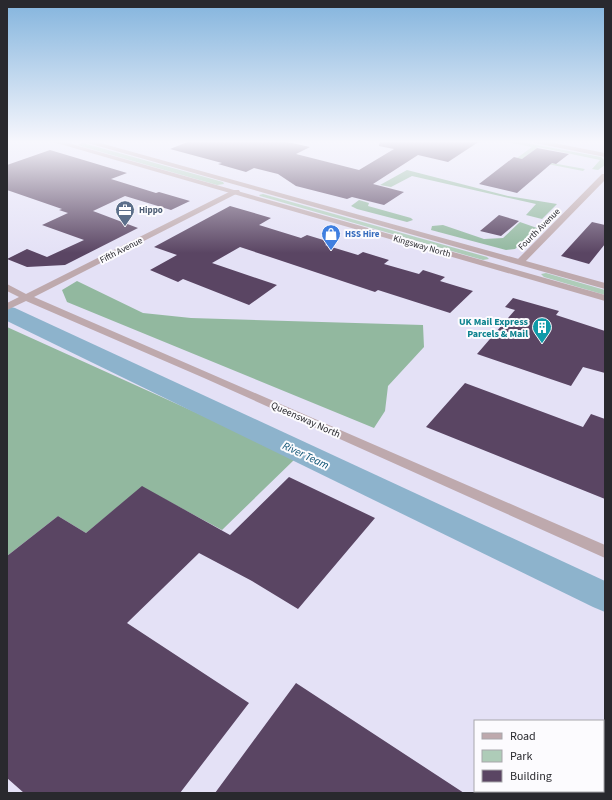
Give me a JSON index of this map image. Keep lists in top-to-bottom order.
{
  "streets": {
    "street": [
      "Fourth Avenue",
      "Kingsway North",
      "Fifth Avenue",
      "Queensway North"
    ]
  },
  "crossings": [
    ["Fourth Avenue", "Kingsway North"],
    ["Kingsway North", "Fifth Avenue"],
    ["Fifth Avenue", "Queensway North"]
  ],
  "water": ["River Team"],
  "places": {
    "office": ["Hippo"],
    "shop": ["HSS Hire"],
    "building": ["UK Mail Express Parcels & Mail"]
  },
  "legend": ["Road", "Park", "Building"]
}
